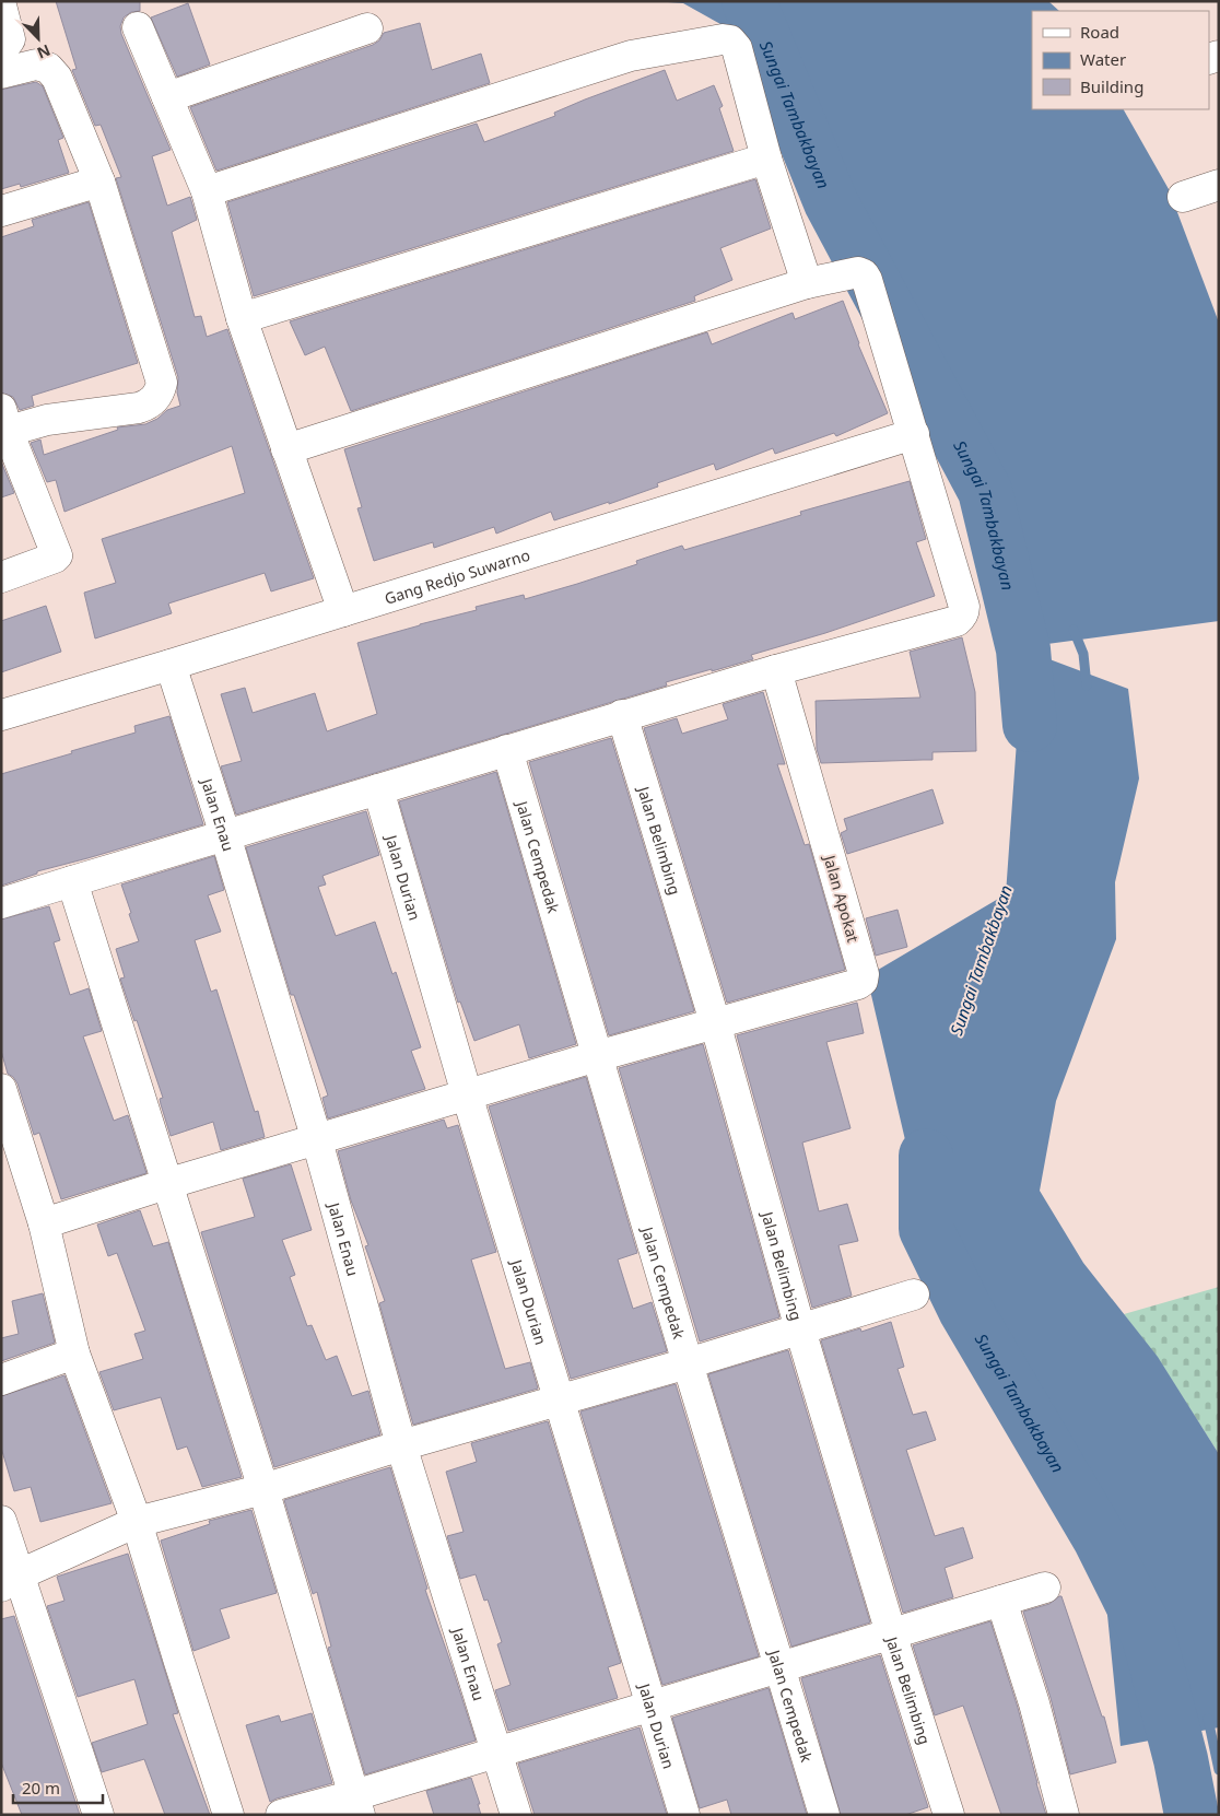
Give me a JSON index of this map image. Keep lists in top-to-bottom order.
{
  "streets": {
    "street": [
      "Gang Redjo Suwarno",
      "Jalan Enau",
      "Jalan Belimbing",
      "Jalan Cempedak",
      "Jalan Durian",
      "Jalan Apokat"
    ]
  },
  "crossings": [
    ["Gang Redjo Suwarno", "Jalan Enau"],
    ["Jalan Belimbing", "Jalan Apokat"]
  ],
  "water": ["Sungai Tambakbayan"],
  "legend": ["Road", "Water", "Building"],
  "scale_bar": "20 m",
  "north": "bottom right"
}
